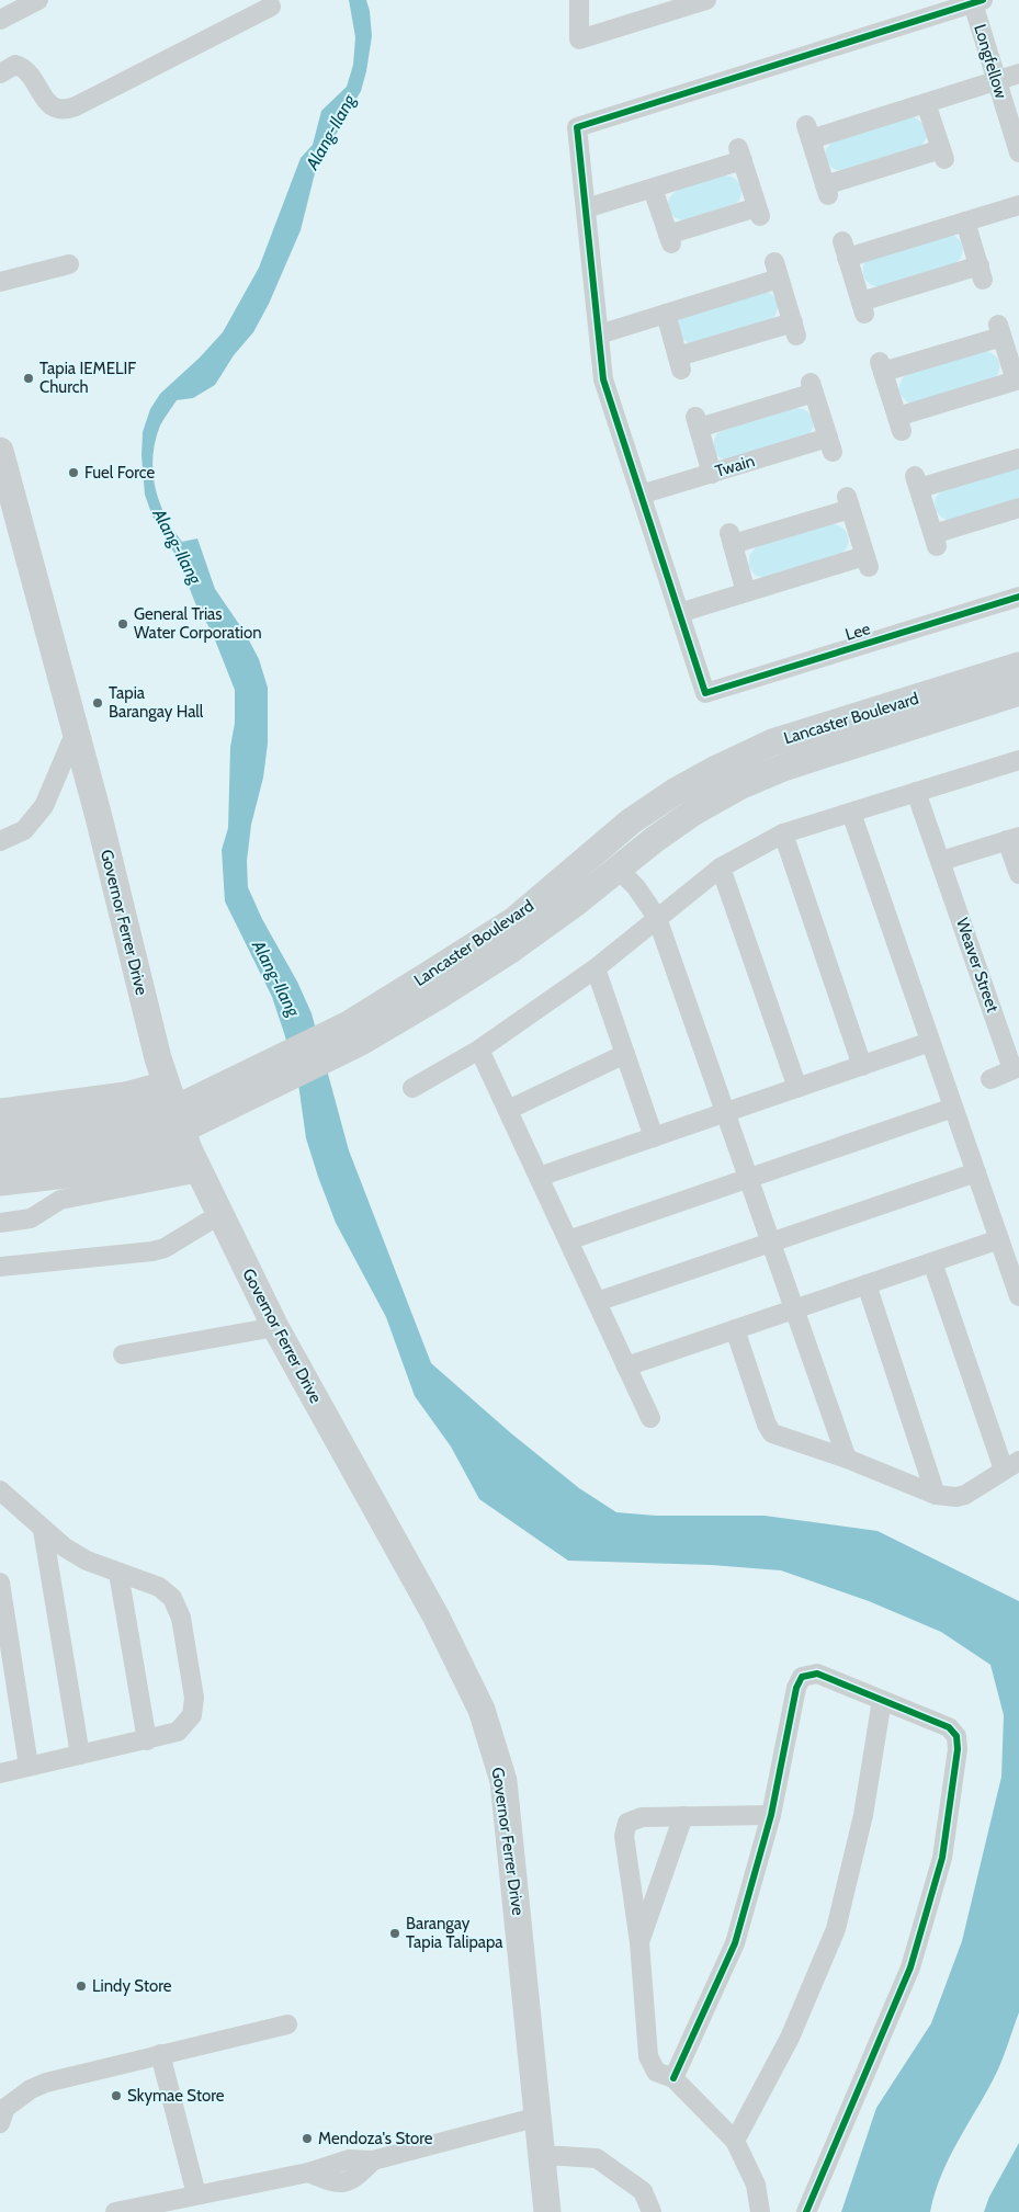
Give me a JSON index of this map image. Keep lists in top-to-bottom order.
{
  "streets": {
    "main road": ["Lancaster Boulevard", "Governor Ferrer Drive"],
    "street": [
      "Longfellow",
      "Twain",
      "Lee",
      "Weaver Street"
    ]
  },
  "water": ["Alang-Ilang"],
  "places": [
    "Tapia IEMELIF Church",
    "Fuel Force",
    "General Trias Water Corporation",
    "Tapia Barangay Hall",
    "Barangay Tapia Talipapa",
    "Lindy Store",
    "Skymae Store",
    "Mendoza's Store"
  ]
}
